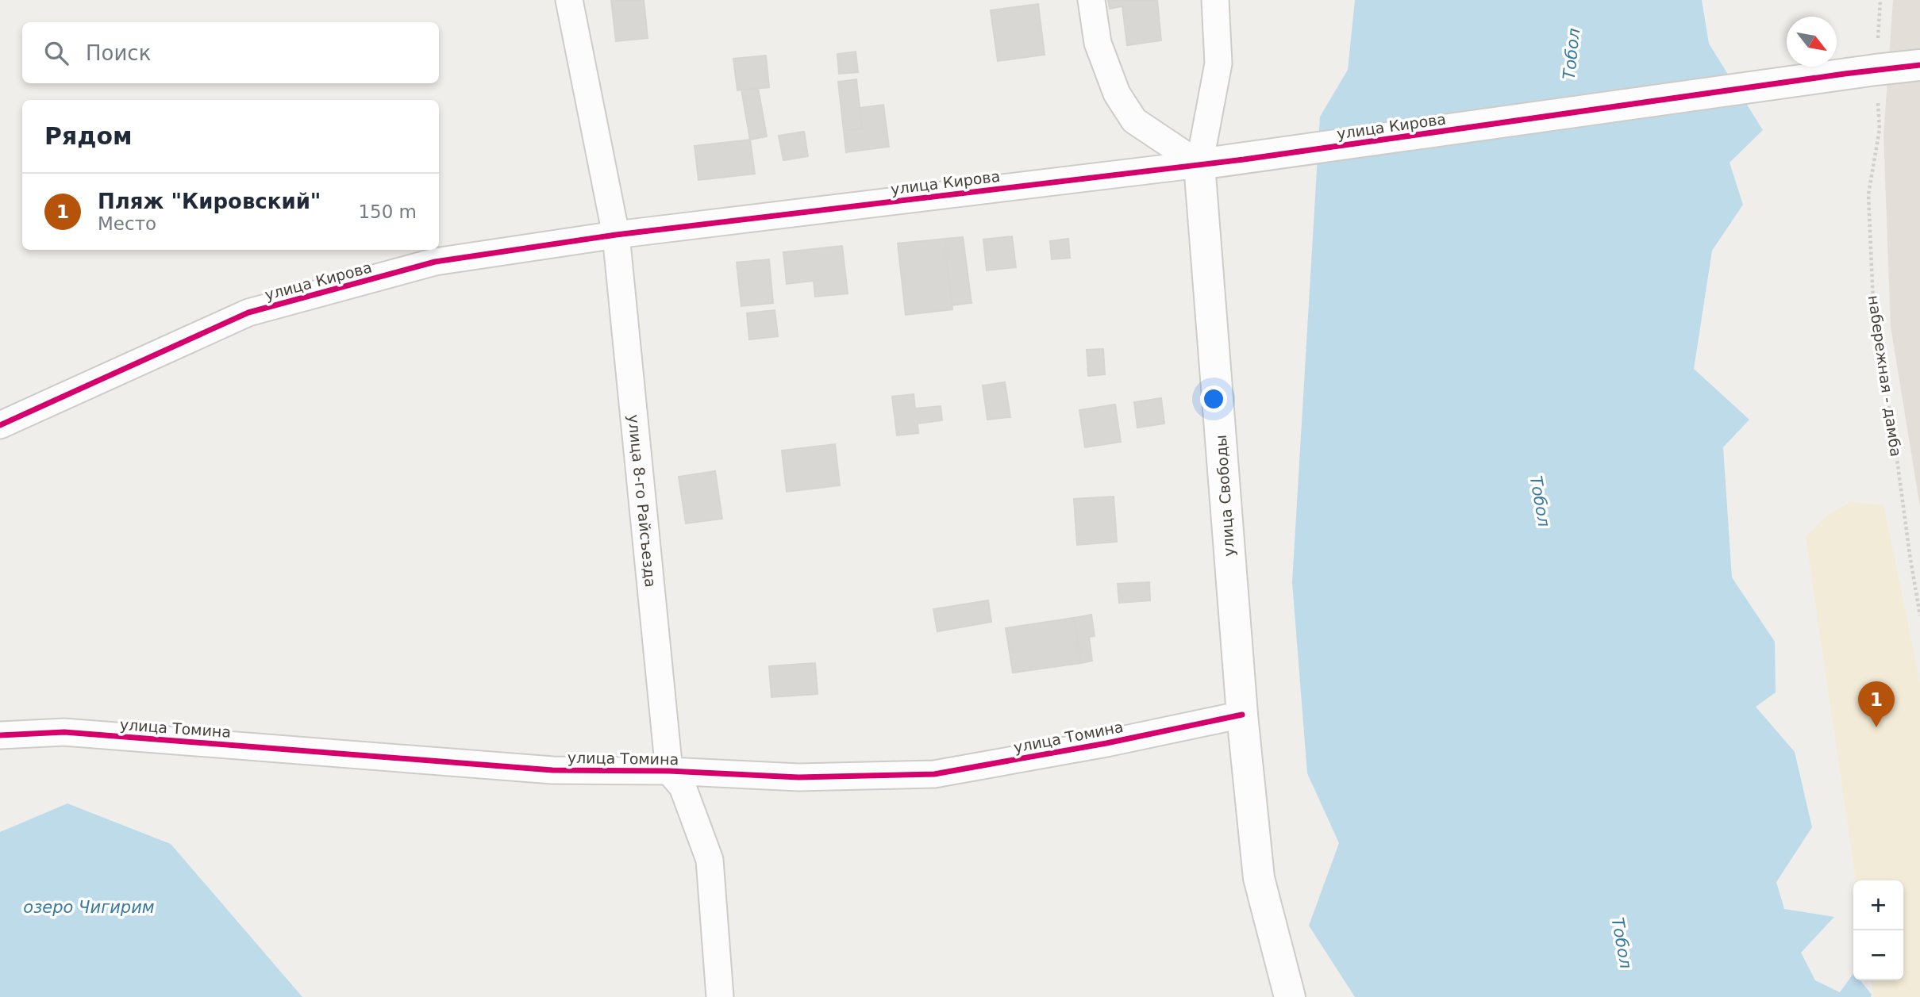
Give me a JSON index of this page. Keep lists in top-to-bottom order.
{
  "streets": {
    "street": [
      "улица Кирова",
      "улица Свободы",
      "улица 8-го Райсъезда",
      "улица Томина"
    ],
    "path": ["набережная - дамба"]
  },
  "crossings": [
    ["улица Кирова", "набережная - дамба"],
    ["улица Кирова", "улица Свободы"],
    ["улица Кирова", "улица 8-го Райсъезда"],
    ["улица Свободы", "улица Томина"],
    ["улица 8-го Райсъезда", "улица Томина"]
  ],
  "water": ["Тобол", "озеро Чигирим"],
  "north": "bottom right",
  "page": {
    "search": "Поиск",
    "heading": "Рядом",
    "list": [
      {
        "mark": "1",
        "name": "Пляж \"Кировский\"",
        "note": "Место",
        "value": "150 m"
      }
    ],
    "pins": "1",
    "map_buttons": ["+", "−"]
  }
}
